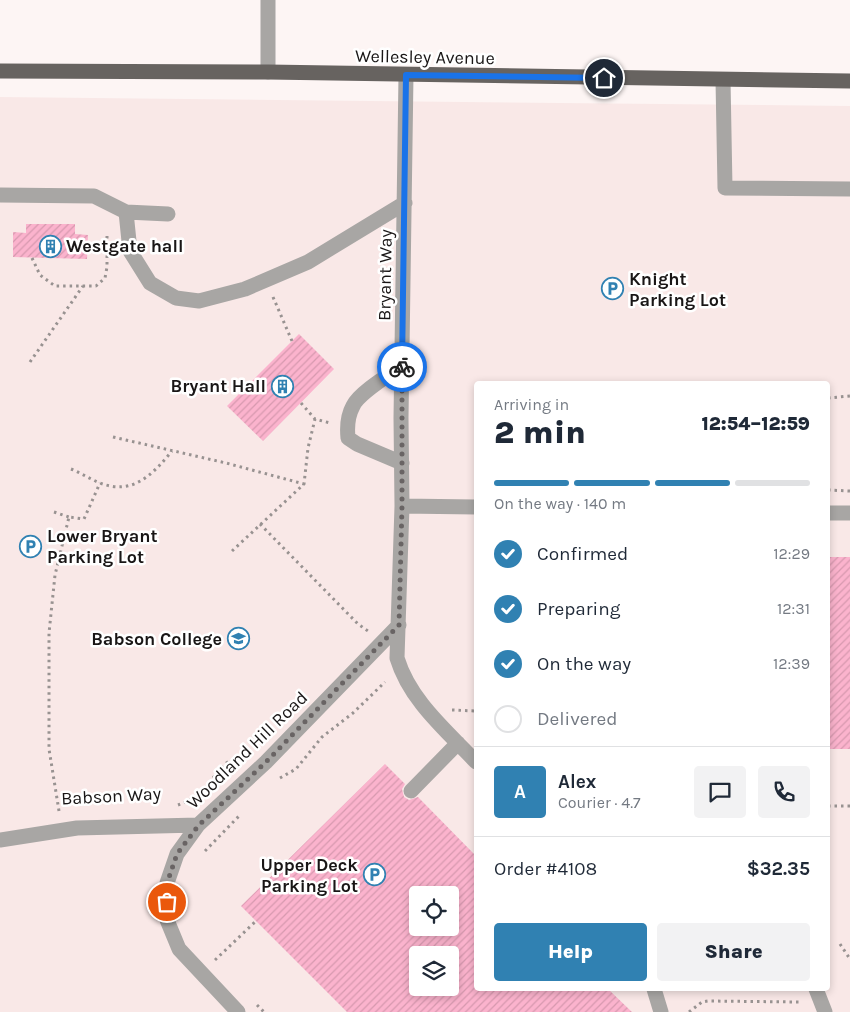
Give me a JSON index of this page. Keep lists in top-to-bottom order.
{
  "streets": {
    "main road": ["Wellesley Avenue"],
    "street": ["Bryant Way", "Woodland Hill Road"],
    "path": ["Babson Way"]
  },
  "crossings": [
    ["Wellesley Avenue", "Bryant Way"],
    ["Bryant Way", "Woodland Hill Road"],
    ["Woodland Hill Road", "Babson Way"]
  ],
  "places": {
    "building": ["Westgate hall", "Bryant Hall"],
    "parking": ["Knight Parking Lot", "Lower Bryant Parking Lot", "Upper Deck Parking Lot"],
    "school or university": ["Babson College"]
  },
  "page": {
    "heading": ["2 min", "Arriving in", "12:54–12:59"],
    "panel": [
      "Alex",
      "Courier · 4.7",
      "Order #4108",
      "$32.35"
    ],
    "bar": "On the way · 140 m",
    "list": [
      ["Confirmed", "12:29"],
      ["Preparing", "12:31"],
      ["On the way", "12:39"],
      "Delivered"
    ],
    "round": "A",
    "buttons": ["Help", "Share"]
  }
}
